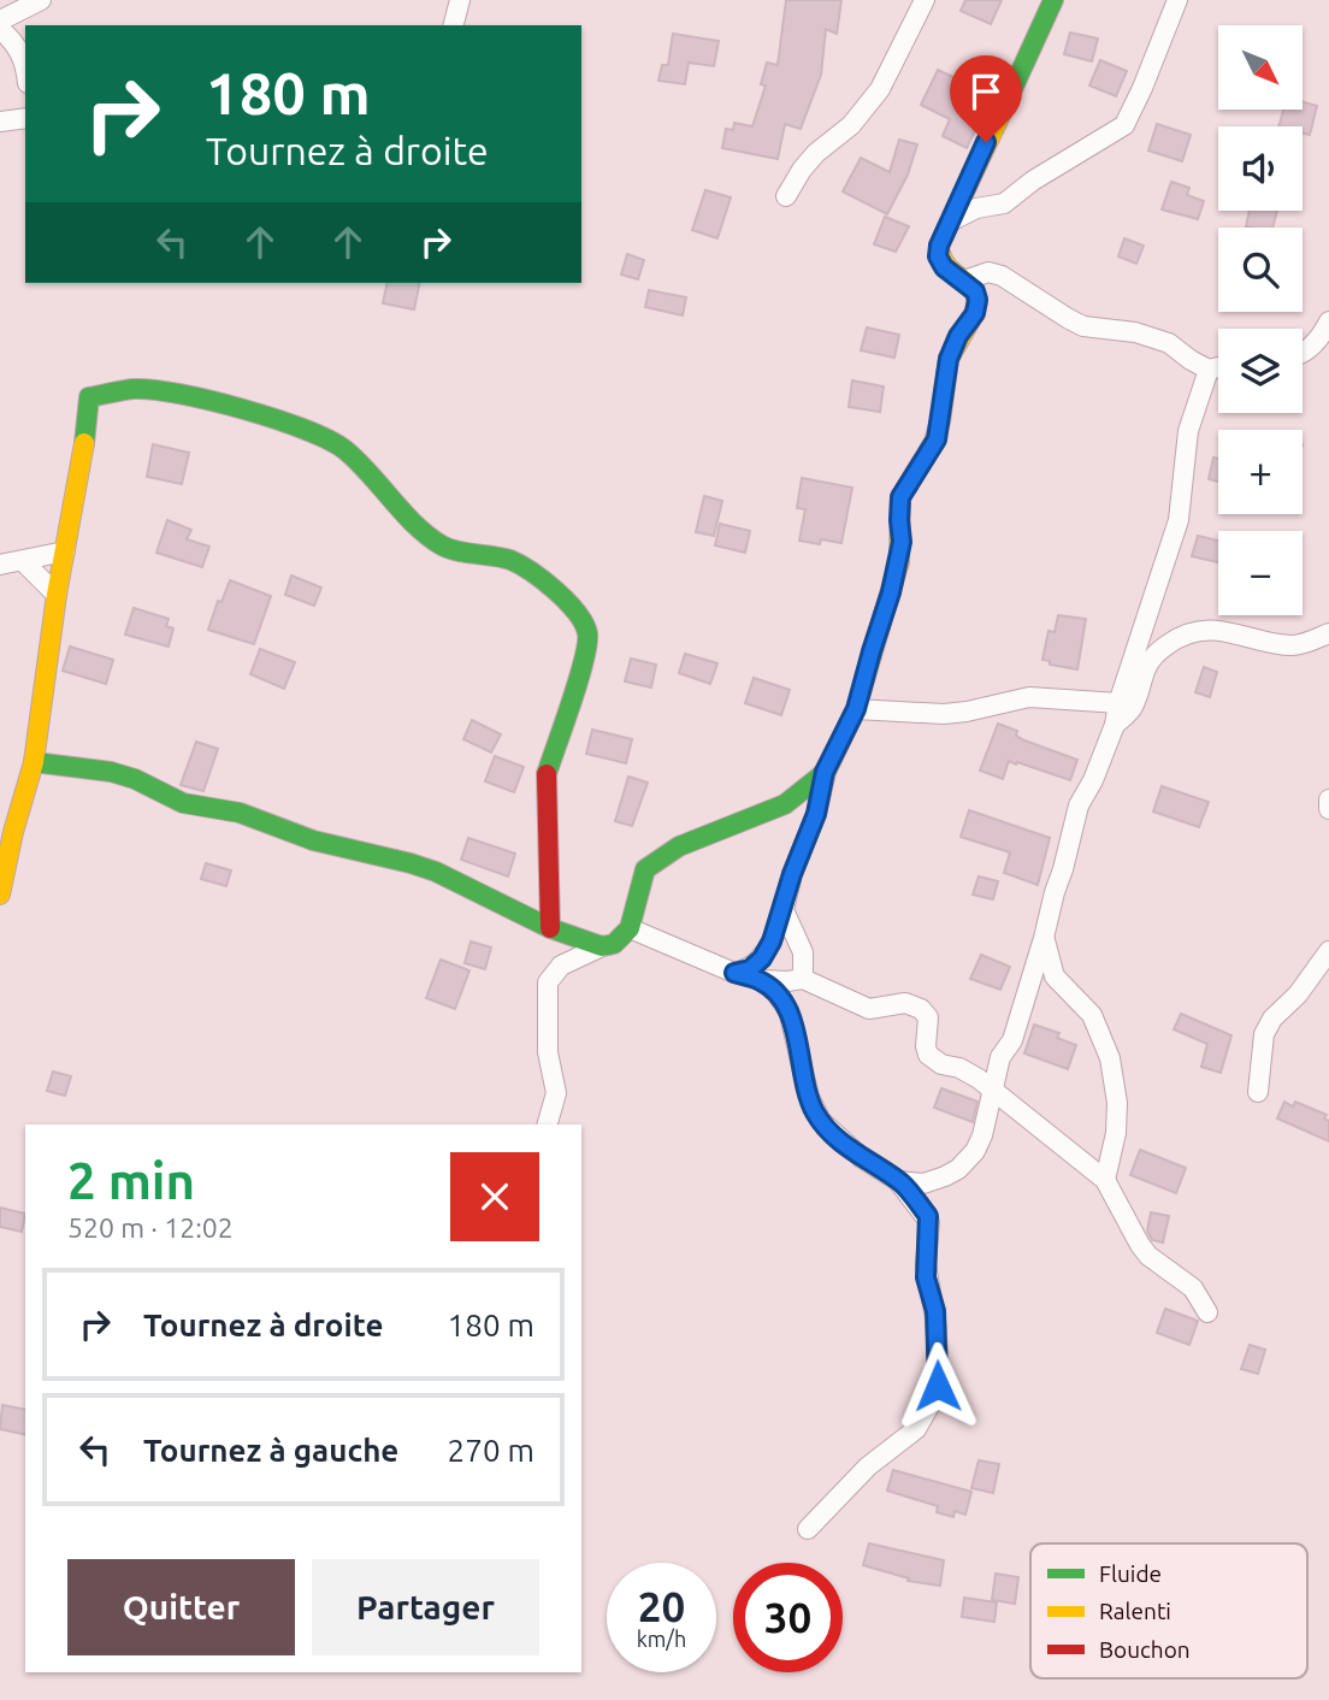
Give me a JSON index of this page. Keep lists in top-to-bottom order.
{
  "legend": ["Fluide", "Ralenti", "Bouchon"],
  "north": "bottom right",
  "page": {
    "map_buttons": ["+", "−"],
    "turn": ["180 m", "Tournez à droite"],
    "heading": ["2 min", "520 m · 12:02"],
    "list": [
      {
        "name": "Tournez à droite",
        "value": "180 m"
      },
      {
        "name": "Tournez à gauche",
        "value": "270 m"
      }
    ],
    "buttons": ["Quitter", "Partager"],
    "speed": "20 km/h",
    "limit": "30"
  }
}
